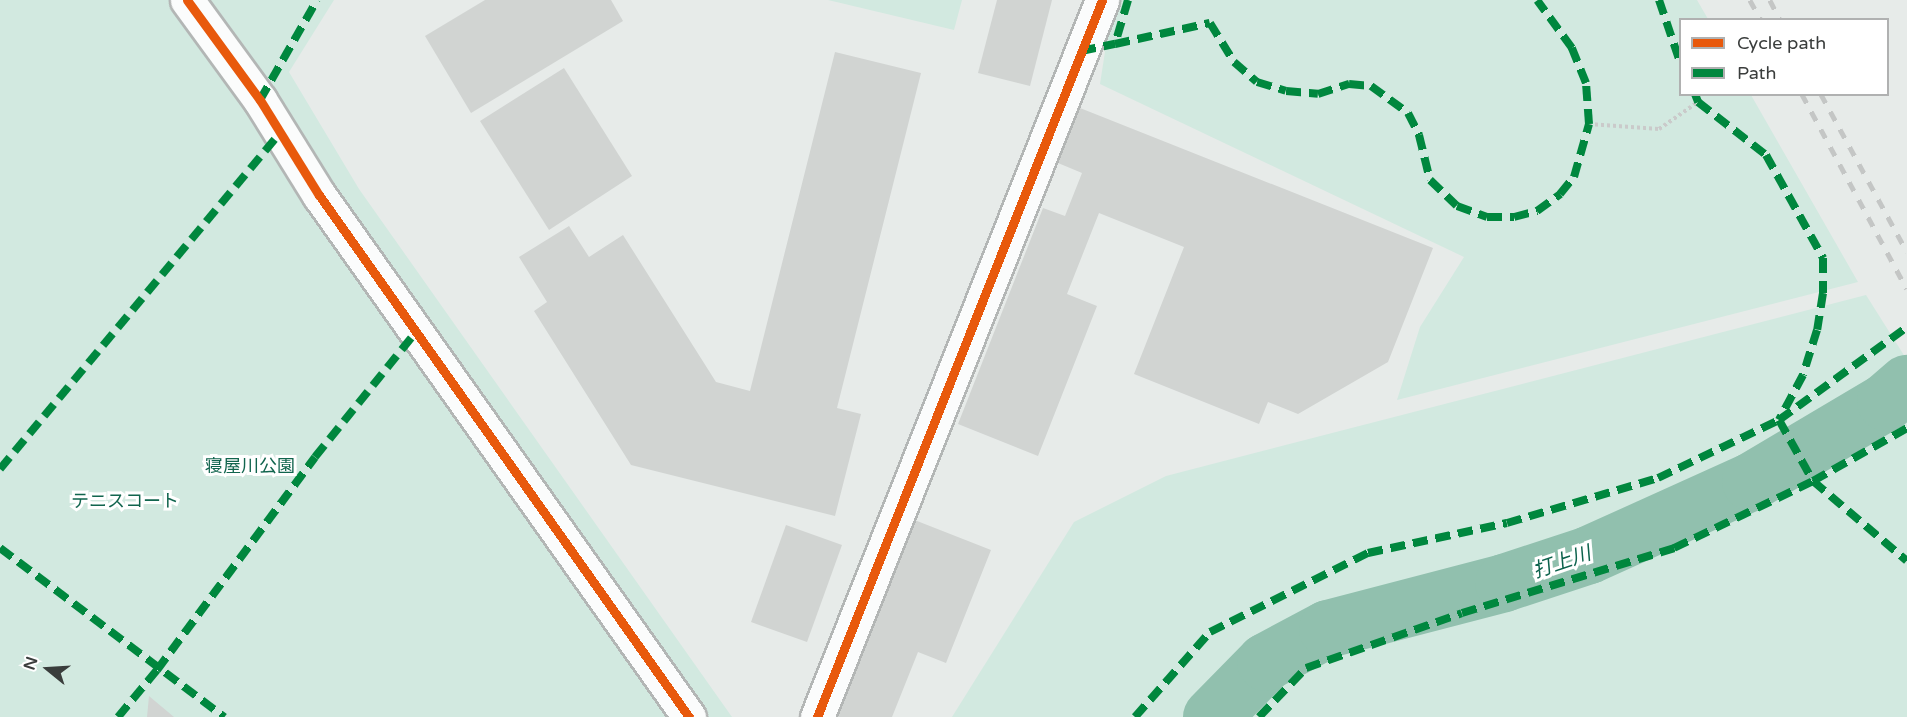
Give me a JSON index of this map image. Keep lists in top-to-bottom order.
{
  "water": ["打上川"],
  "parks": ["寝屋川公園", "テニスコート"],
  "legend": ["Cycle path", "Path"],
  "north": "left"
}
